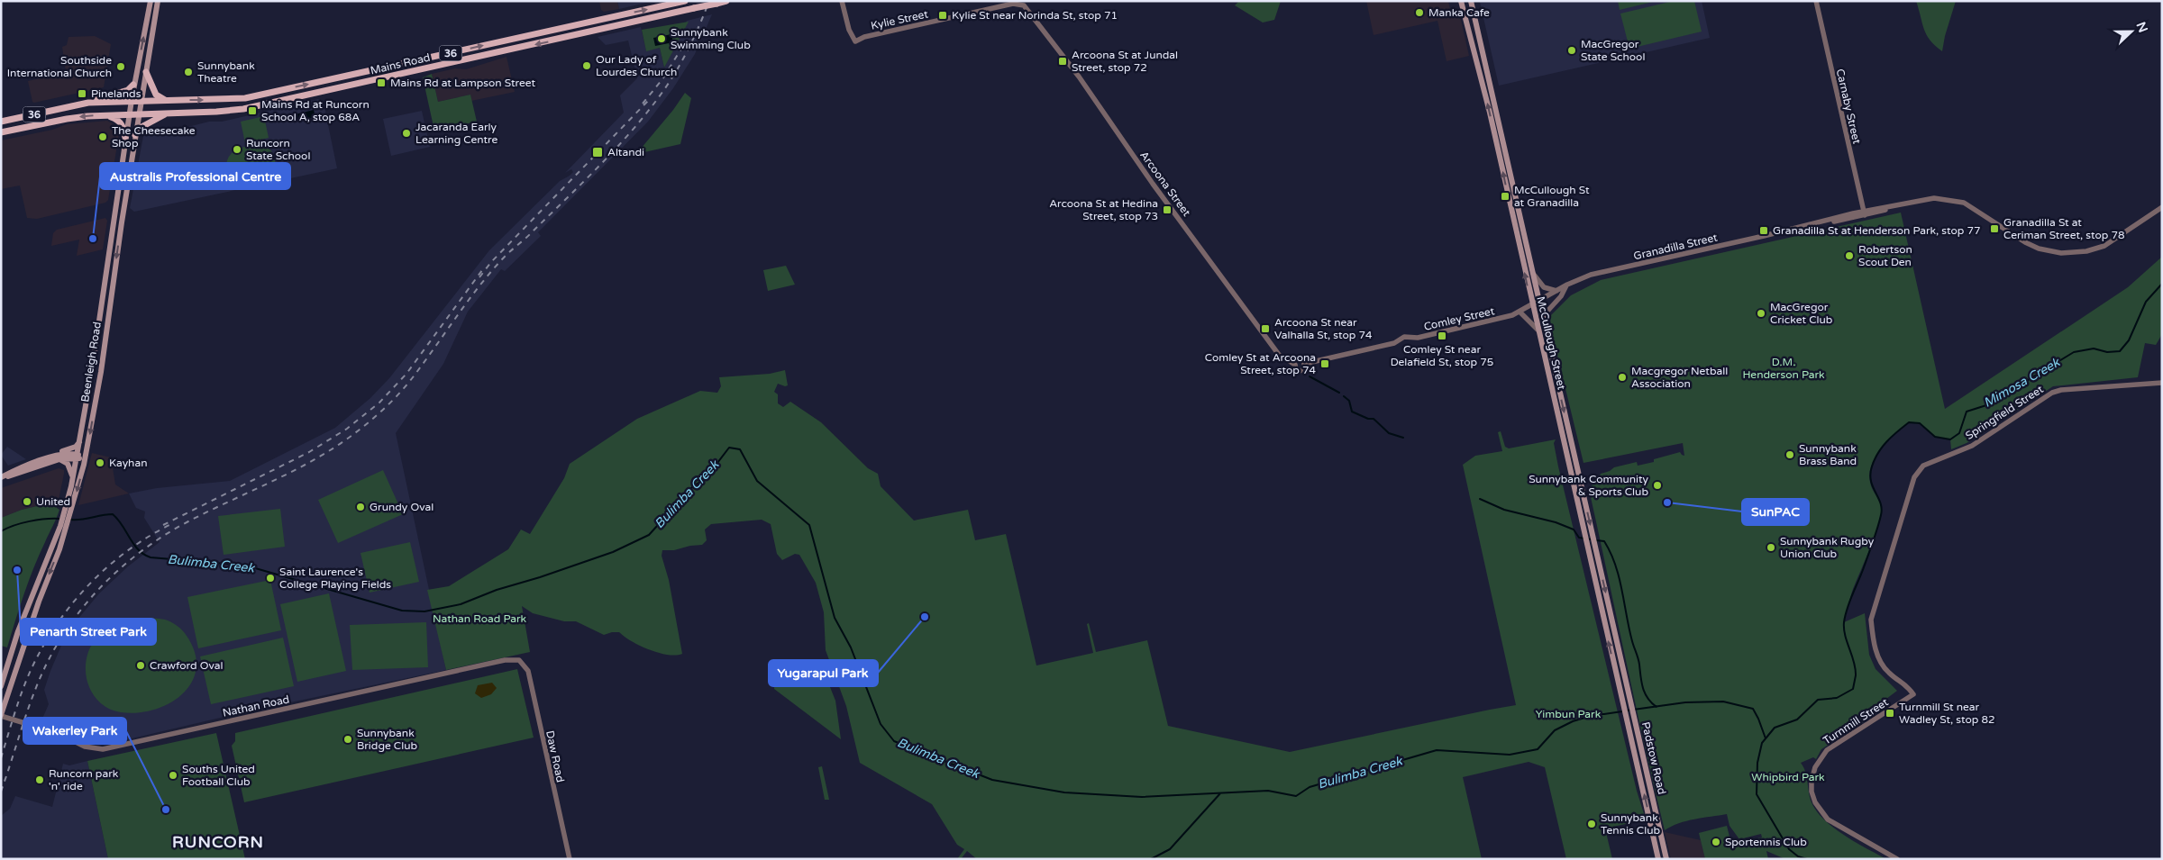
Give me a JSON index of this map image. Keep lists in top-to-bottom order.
{
  "streets": {
    "main road": [
      "36",
      "Mains Road",
      "McCullough Street",
      "Beenleigh Road",
      "Padstow Road"
    ],
    "street": [
      "Kylie Street",
      "Carnaby Street",
      "Arcoona Street",
      "Granadilla Street",
      "Comley Street",
      "Springfield Street",
      "Nathan Road",
      "Turnmill Street",
      "Daw Road"
    ]
  },
  "crossings": [
    ["Kylie Street", "Arcoona Street"],
    ["36", "Mains Road"],
    ["36", "Beenleigh Road"],
    ["Mains Road", "Beenleigh Road"],
    ["Carnaby Street", "Granadilla Street"],
    ["Arcoona Street", "Comley Street"],
    ["Granadilla Street", "Comley Street"],
    ["Granadilla Street", "McCullough Street"],
    ["Comley Street", "McCullough Street"],
    ["McCullough Street", "Padstow Road"],
    ["Beenleigh Road", "Nathan Road"],
    ["Springfield Street", "Turnmill Street"],
    ["Nathan Road", "Daw Road"]
  ],
  "districts": ["RUNCORN"],
  "water": ["Mimosa Creek", "Bulimba Creek"],
  "parks": [
    "D.M. Henderson Park",
    "Nathan Road Park",
    "Yimbun Park",
    "Whipbird Park"
  ],
  "places": {
    "other": [
      "Manka Cafe",
      "Sunnybank Swimming Club",
      "MacGregor State School",
      "Our Lady of Lourdes Church",
      "Southside International Church",
      "Sunnybank Theatre",
      "Jacaranda Early Learning Centre",
      "The Cheesecake Shop",
      "Runcorn State School",
      "Australis Professional Centre",
      "Robertson Scout Den",
      "MacGregor Cricket Club",
      "Macgregor Netball Association",
      "Sunnybank Brass Band",
      "Kayhan",
      "Sunnybank Community & Sports Club",
      "United",
      "SunPAC",
      "Grundy Oval",
      "Sunnybank Rugby Union Club",
      "Penarth Street Park",
      "Saint Laurence's College Playing Fields",
      "Yugarapul Park",
      "Crawford Oval",
      "Sunnybank Bridge Club",
      "Souths United Football Club",
      "Runcorn park 'n' ride",
      "Wakerley Park",
      "Sunnybank Tennis Club",
      "Sportennis Club"
    ],
    "transit": [
      "Kylie St near Norinda St, stop 71",
      "Arcoona St at Jundal Street, stop 72",
      "Mains Rd at Lampson Street",
      "Pinelands",
      "Mains Rd at Runcorn School A, stop 68A",
      "Altandi",
      "McCullough St at Granadilla",
      "Arcoona St at Hedina Street, stop 73",
      "Granadilla St at Ceriman Street, stop 78",
      "Granadilla St at Henderson Park, stop 77",
      "Arcoona St near Valhalla St, stop 74",
      "Comley St near Delafield St, stop 75",
      "Comley St at Arcoona Street, stop 74",
      "Turnmill St near Wadley St, stop 82"
    ]
  },
  "north": "right"
}
